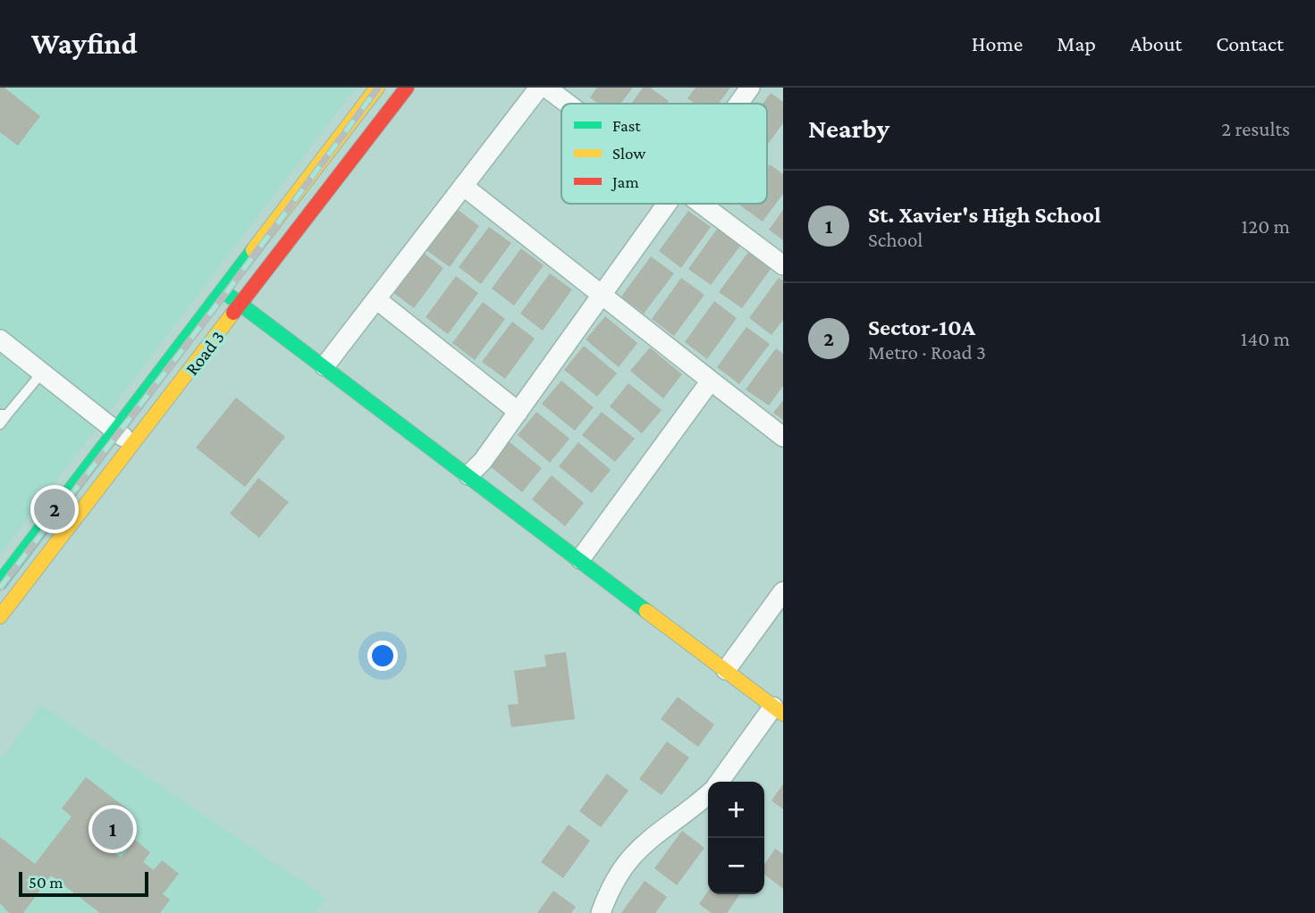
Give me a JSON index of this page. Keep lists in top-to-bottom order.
{
  "streets": {
    "street": ["Road 3"]
  },
  "legend": ["Fast", "Slow", "Jam"],
  "scale_bar": "50 m",
  "page": {
    "header": "Wayfind",
    "nav": [
      "Home",
      "Map",
      "About",
      "Contact"
    ],
    "heading": ["Nearby", "2 results"],
    "list": [
      {
        "mark": "1",
        "name": "St. Xavier's High School",
        "note": "School",
        "value": "120 m"
      },
      {
        "mark": "2",
        "name": "Sector-10A",
        "note": "Metro · Road 3",
        "value": "140 m"
      }
    ],
    "pins": ["2", "1"],
    "map_buttons": ["+", "−"],
    "scale": "50 m"
  }
}
